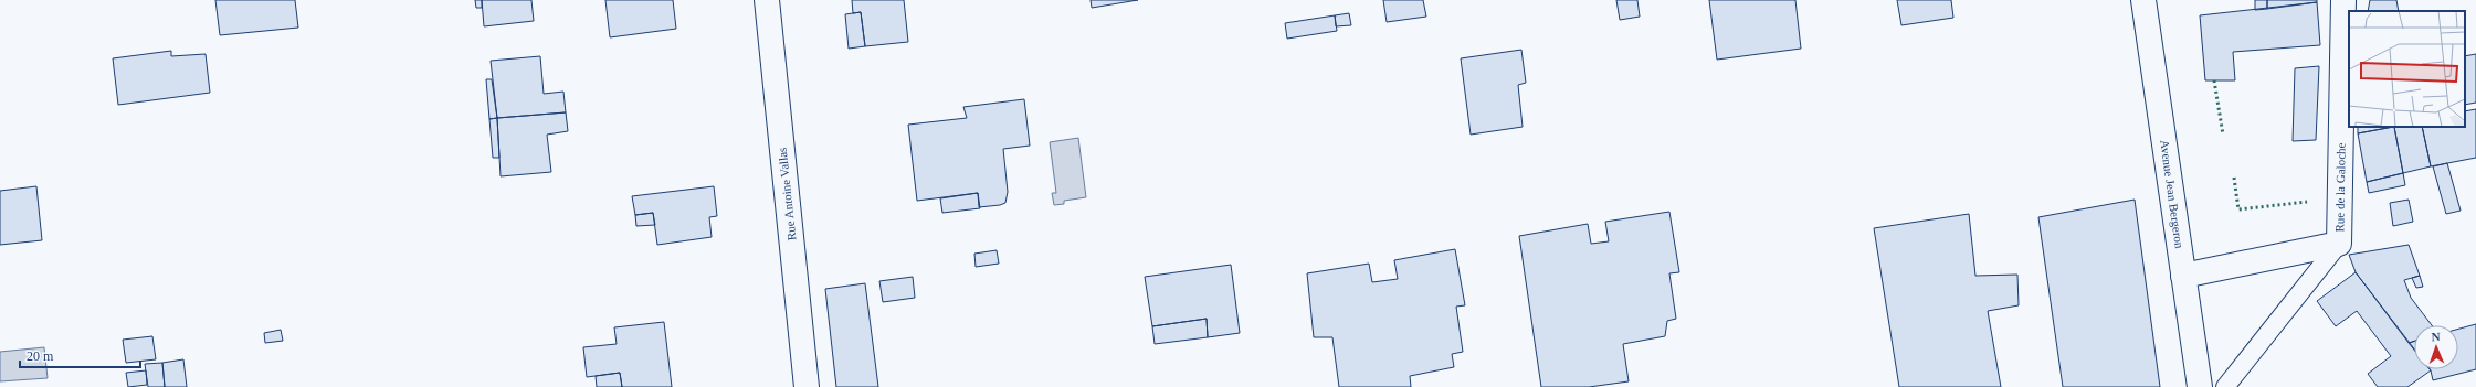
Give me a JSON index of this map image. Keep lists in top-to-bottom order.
{
  "streets": {
    "street": ["Rue de la Galoche", "Rue Antoine Vallas", "Avenue Jean Bergeron"]
  },
  "crossings": [
    ["Rue de la Galoche", "Avenue Jean Bergeron"]
  ],
  "scale_bar": "20 m",
  "north": "top"
}
